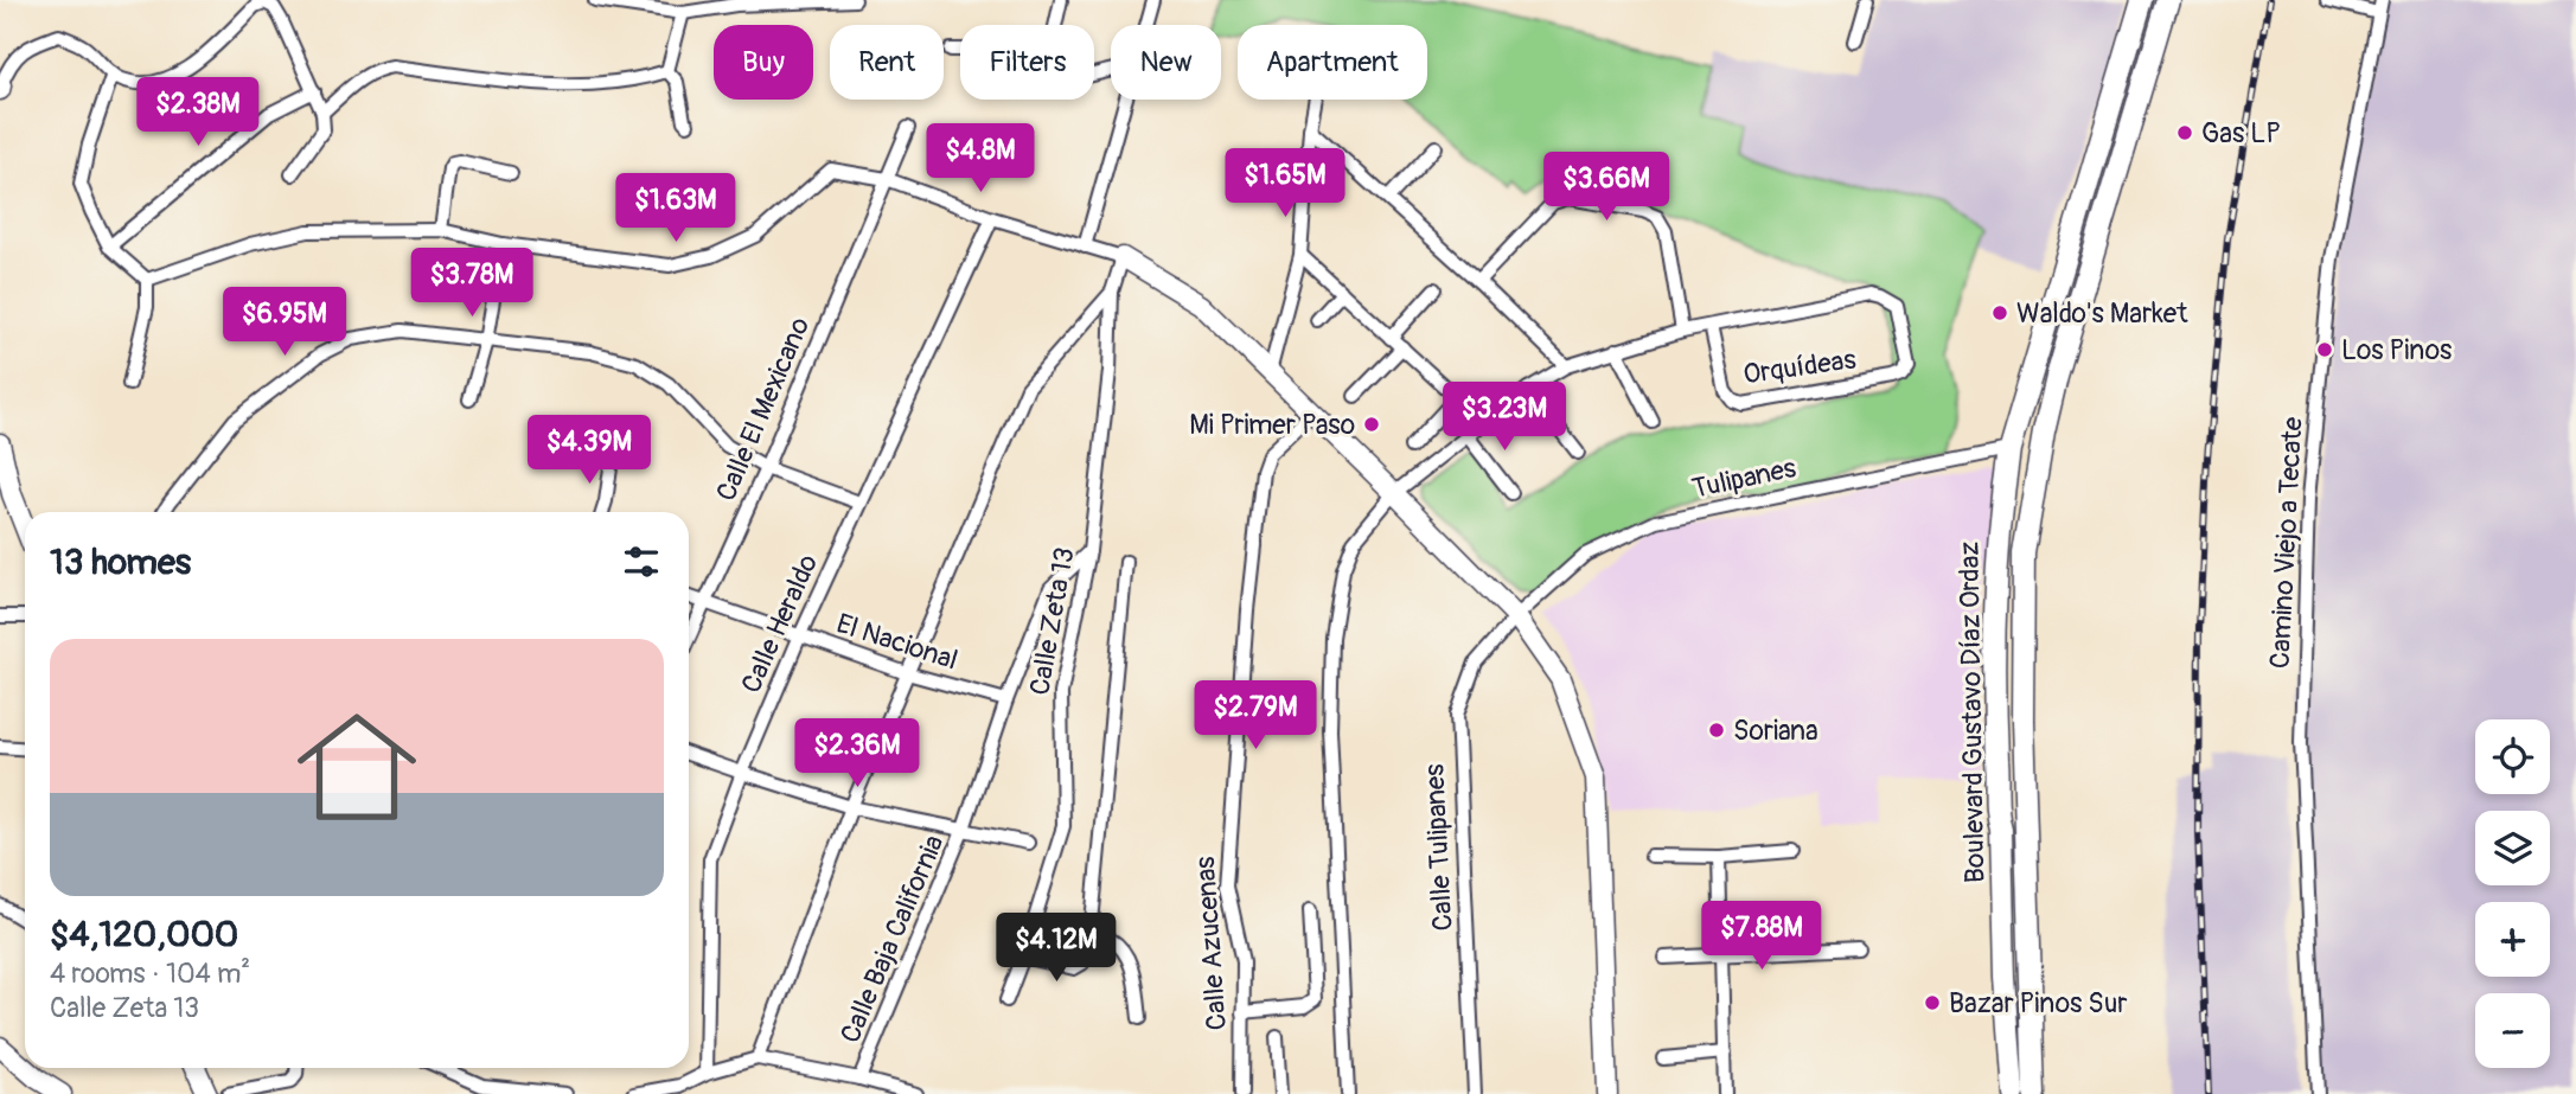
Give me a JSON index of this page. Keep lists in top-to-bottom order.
{
  "streets": {
    "main road": ["Boulevard Gustavo Díaz Ordaz"],
    "street": [
      "Orquídeas",
      "Calle El Mexicano",
      "Tulipanes",
      "Camino Viejo a Tecate",
      "Calle Zeta 13",
      "Calle Heraldo",
      "El Nacional",
      "Calle Tulipanes",
      "Calle Baja California",
      "Calle Azucenas"
    ]
  },
  "crossings": [
    ["Calle El Mexicano", "El Nacional"],
    ["Tulipanes", "Boulevard Gustavo Díaz Ordaz"],
    ["Tulipanes", "Calle Tulipanes"],
    ["Calle Zeta 13", "Calle Baja California"],
    ["Calle Heraldo", "El Nacional"],
    ["El Nacional", "Calle Baja California"]
  ],
  "places": [
    "Gas LP",
    "Waldo's Market",
    "Los Pinos",
    "Mi Primer Paso",
    "Soriana",
    "Bazar Pinos Sur"
  ],
  "page": {
    "chip": [
      "Buy",
      "Rent",
      "Filters",
      "New",
      "Apartment"
    ],
    "price": [
      "$2.38M",
      "$4.8M",
      "$1.65M",
      "$3.66M",
      "$1.63M",
      "$3.78M",
      "$6.95M",
      "$3.23M",
      "$4.39M",
      "$2.79M",
      "$2.36M",
      "$7.88M",
      "$4.12M"
    ],
    "heading": "13 homes",
    "list": [
      {
        "name": "$4,120,000",
        "note": "4 rooms · 104 m² · Calle Zeta 13"
      }
    ],
    "map_buttons": ["+", "−"]
  }
}
